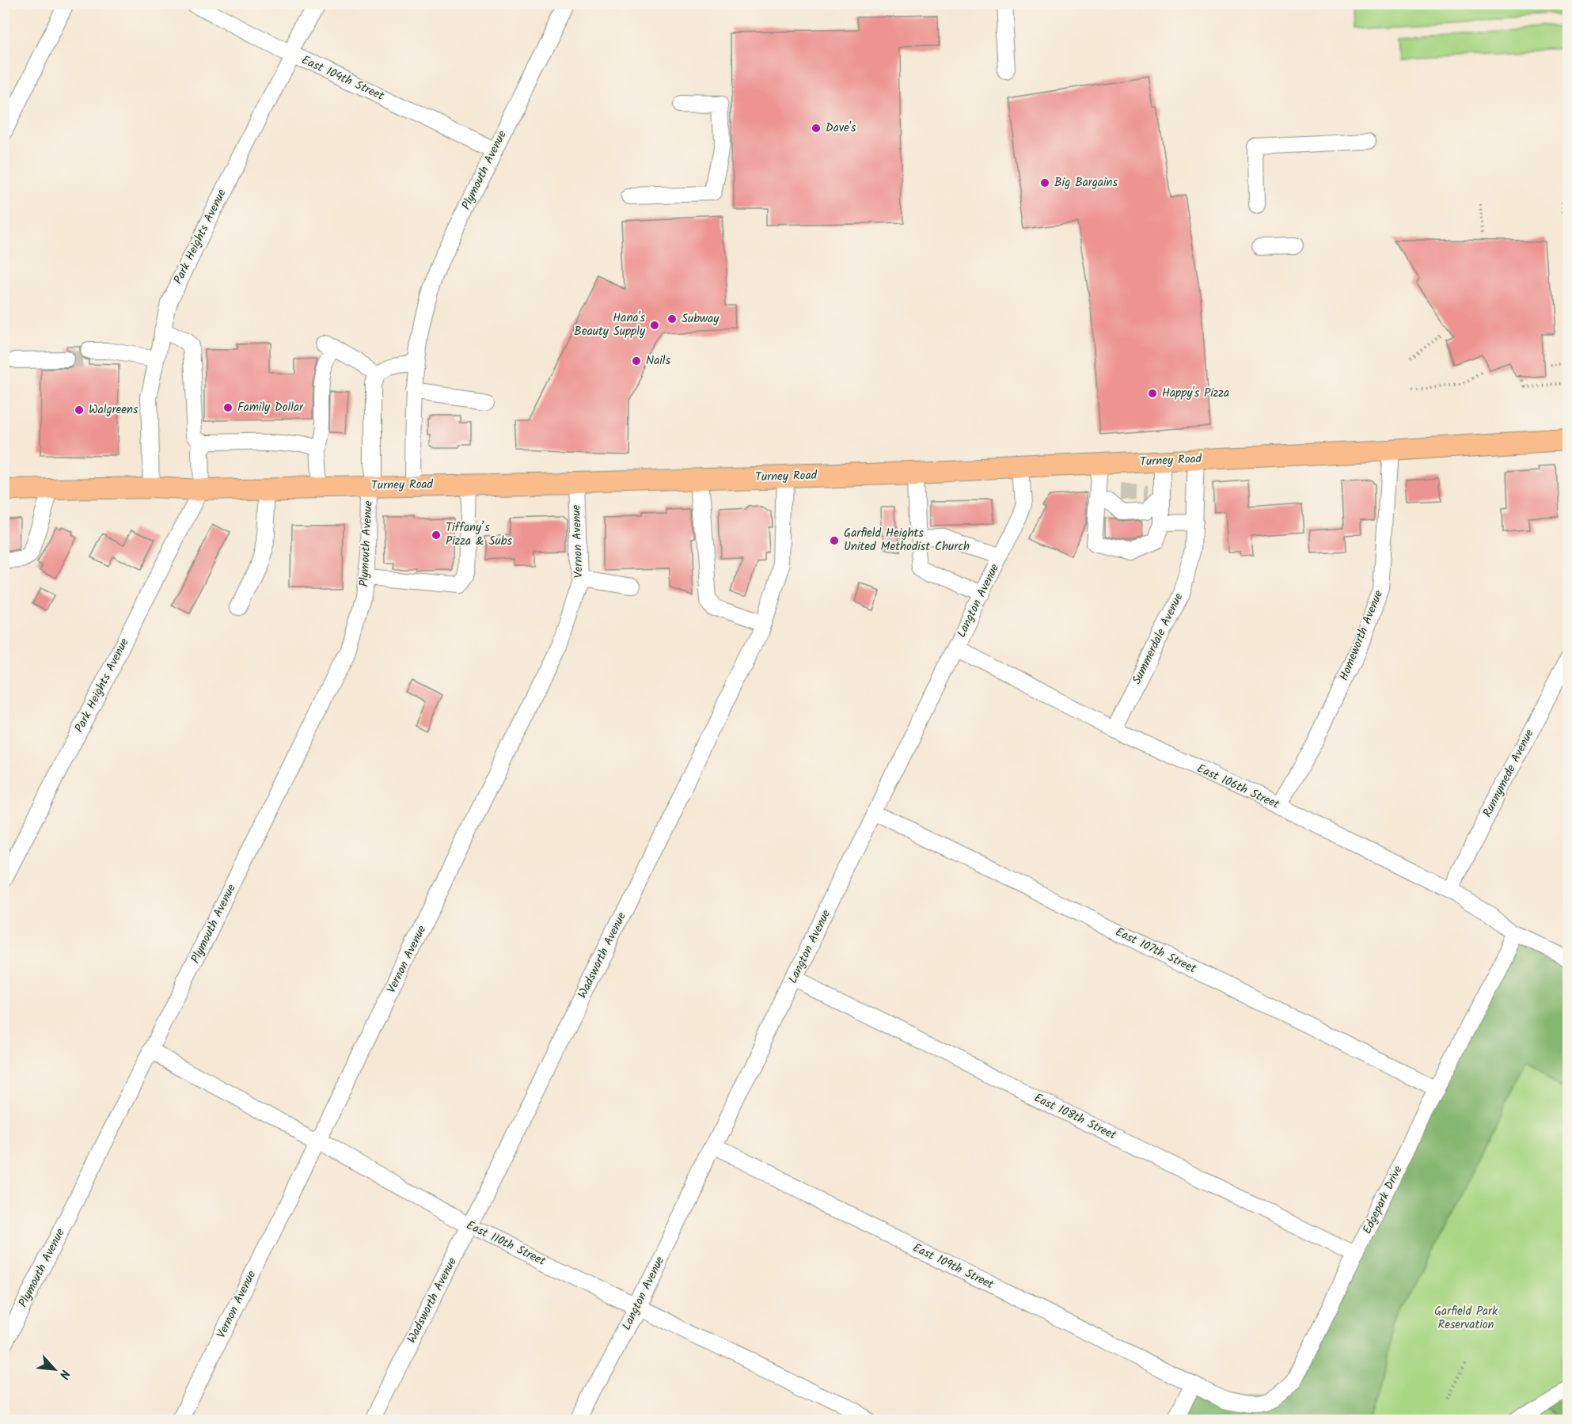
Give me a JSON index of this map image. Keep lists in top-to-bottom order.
{
  "streets": {
    "main road": ["Turney Road"],
    "street": [
      "East 104th Street",
      "Plymouth Avenue",
      "Park Heights Avenue",
      "Vernon Avenue",
      "Langton Avenue",
      "Homeworth Avenue",
      "Summerdale Avenue",
      "Runnymede Avenue",
      "East 106th Street",
      "East 107th Street",
      "Wadsworth Avenue",
      "East 108th Street",
      "Edgepark Drive",
      "East 110th Street",
      "East 109th Street"
    ]
  },
  "crossings": [
    ["East 104th Street", "Plymouth Avenue"],
    ["East 104th Street", "Park Heights Avenue"],
    ["Plymouth Avenue", "Turney Road"],
    ["Plymouth Avenue", "East 110th Street"],
    ["Park Heights Avenue", "Turney Road"],
    ["Turney Road", "Vernon Avenue"],
    ["Turney Road", "Langton Avenue"],
    ["Turney Road", "Homeworth Avenue"],
    ["Turney Road", "Summerdale Avenue"],
    ["Turney Road", "Wadsworth Avenue"],
    ["Vernon Avenue", "East 110th Street"],
    ["Langton Avenue", "East 106th Street"],
    ["Langton Avenue", "East 107th Street"],
    ["Langton Avenue", "East 108th Street"],
    ["Langton Avenue", "East 110th Street"],
    ["Langton Avenue", "East 109th Street"],
    ["Homeworth Avenue", "East 106th Street"],
    ["Summerdale Avenue", "East 106th Street"],
    ["Runnymede Avenue", "East 106th Street"],
    ["East 106th Street", "Edgepark Drive"],
    ["East 107th Street", "Edgepark Drive"],
    ["Wadsworth Avenue", "East 110th Street"],
    ["East 108th Street", "Edgepark Drive"],
    ["Edgepark Drive", "East 109th Street"]
  ],
  "parks": ["Garfield Park Reservation"],
  "places": [
    "Dave's",
    "Big Bargains",
    "Subway",
    "Hana's Beauty Supply",
    "Nails",
    "Happy's Pizza",
    "Family Dollar",
    "Walgreens",
    "Tiffany’s Pizza & Subs",
    "Garfield Heights United Methodist Church"
  ],
  "north": "bottom right"
}
